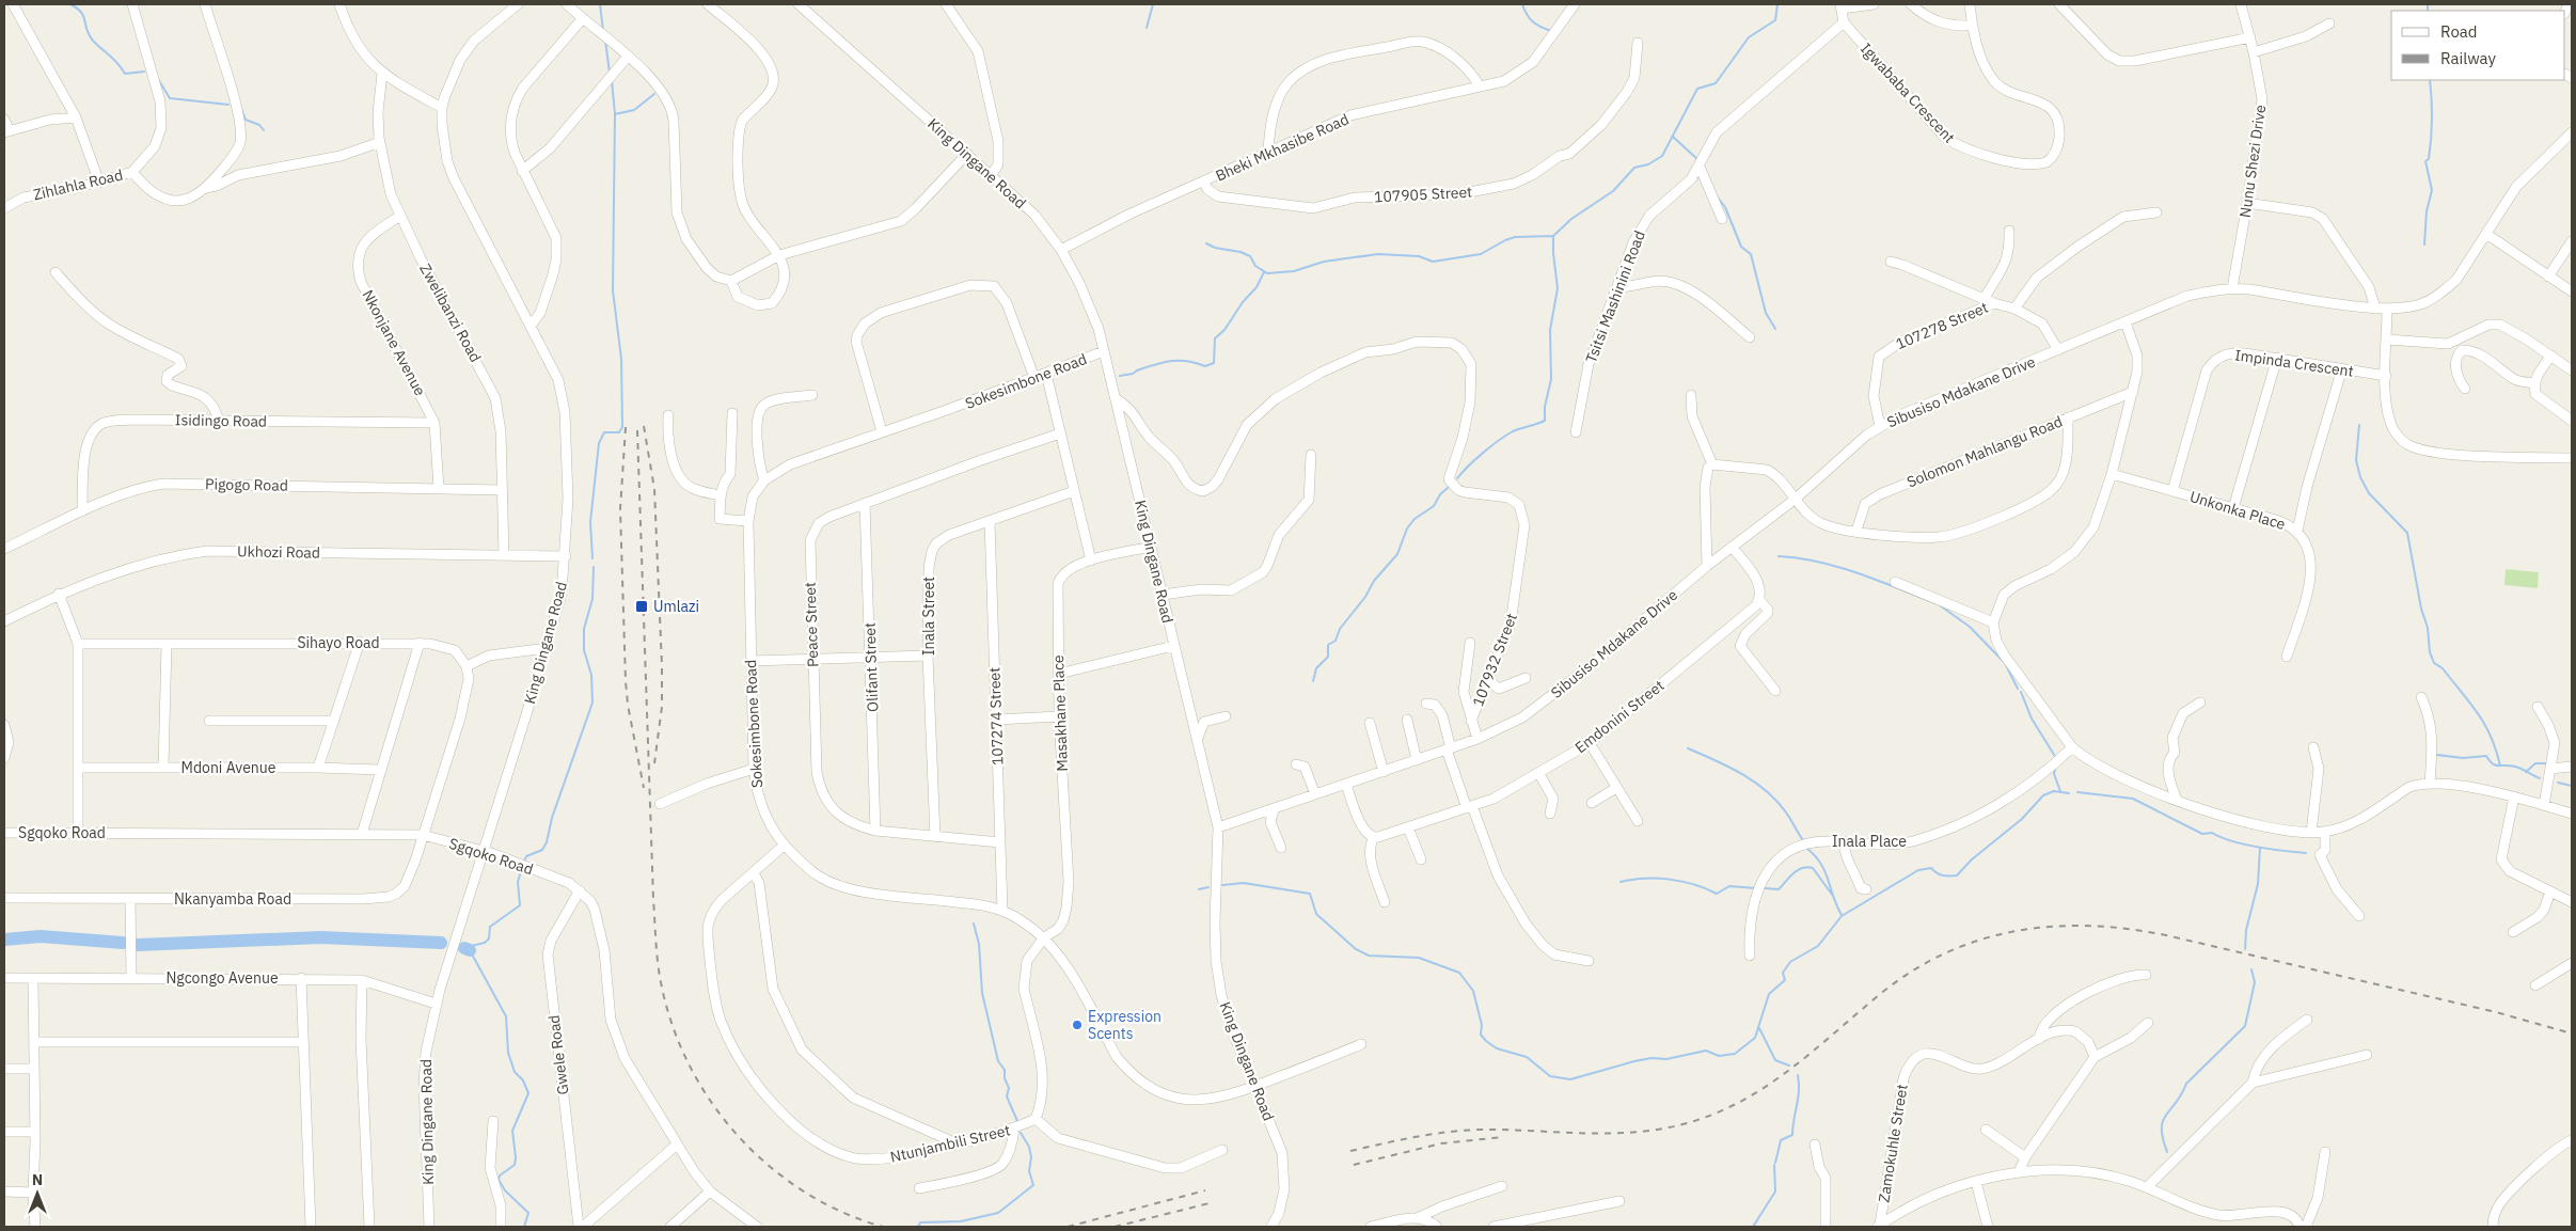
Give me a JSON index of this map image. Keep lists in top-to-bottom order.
{
  "streets": {
    "street": [
      "Igwababa Crescent",
      "Bheki Mkhasibe Road",
      "Nunu Shezi Drive",
      "King Dingane Road",
      "Zihlahla Road",
      "107905 Street",
      "Tsitsi Mashinini Road",
      "Zwelibanzi Road",
      "107278 Street",
      "Nkonjane Avenue",
      "Impinda Crescent",
      "Sokesimbone Road",
      "Sibusiso Mdakane Drive",
      "Isidingo Road",
      "Solomon Mahlangu Road",
      "Pigogo Road",
      "Unkonka Place",
      "Ukhozi Road",
      "Inala Street",
      "Peace Street",
      "Sihayo Road",
      "107932 Street",
      "Olifant Street",
      "Masakhane Place",
      "107274 Street",
      "Emdonini Street",
      "Mdoni Avenue",
      "Sgqoko Road",
      "Inala Place",
      "Nkanyamba Road",
      "Ngcongo Avenue",
      "Gwele Road",
      "Ntunjambili Street",
      "Zamokuhle Street"
    ]
  },
  "crossings": [
    ["Igwababa Crescent", "Tsitsi Mashinini Road"],
    ["Bheki Mkhasibe Road", "King Dingane Road"],
    ["Bheki Mkhasibe Road", "107905 Street"],
    ["Nunu Shezi Drive", "Sibusiso Mdakane Drive"],
    ["King Dingane Road", "Sokesimbone Road"],
    ["King Dingane Road", "Sibusiso Mdakane Drive"],
    ["King Dingane Road", "Ukhozi Road"],
    ["King Dingane Road", "107932 Street"],
    ["King Dingane Road", "Masakhane Place"],
    ["King Dingane Road", "Sgqoko Road"],
    ["King Dingane Road", "Ngcongo Avenue"],
    ["Zwelibanzi Road", "Nkonjane Avenue"],
    ["Zwelibanzi Road", "Pigogo Road"],
    ["Zwelibanzi Road", "Ukhozi Road"],
    ["107278 Street", "Sibusiso Mdakane Drive"],
    ["Nkonjane Avenue", "Isidingo Road"],
    ["Nkonjane Avenue", "Pigogo Road"],
    ["Impinda Crescent", "Unkonka Place"],
    ["Sokesimbone Road", "Masakhane Place"],
    ["Sokesimbone Road", "107274 Street"],
    ["Sokesimbone Road", "Ntunjambili Street"],
    ["Isidingo Road", "Pigogo Road"],
    ["Inala Street", "Peace Street"],
    ["Inala Street", "107274 Street"],
    ["Peace Street", "Olifant Street"],
    ["Peace Street", "107274 Street"],
    ["Sgqoko Road", "Nkanyamba Road"],
    ["Sgqoko Road", "Gwele Road"]
  ],
  "places": {
    "transit": ["Umlazi"],
    "other": ["Expression Scents"]
  },
  "legend": ["Road", "Railway"],
  "north": "top"
}
